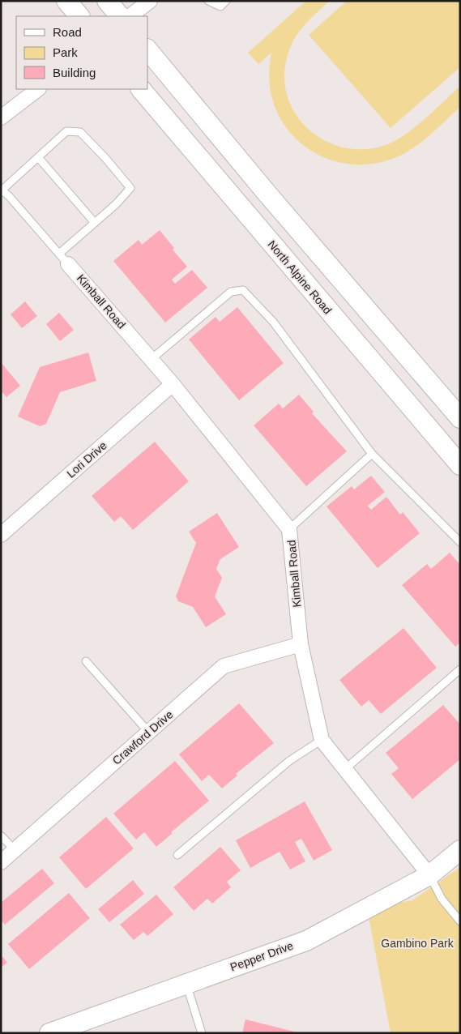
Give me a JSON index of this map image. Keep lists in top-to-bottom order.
{
  "streets": {
    "main road": ["North Alpine Road", "Pepper Drive"],
    "street": ["Kimball Road", "Lori Drive", "Crawford Drive"]
  },
  "crossings": [
    ["Kimball Road", "Lori Drive"],
    ["Kimball Road", "Crawford Drive"],
    ["Kimball Road", "Pepper Drive"]
  ],
  "parks": ["Gambino Park"],
  "legend": ["Road", "Park", "Building"]
}
